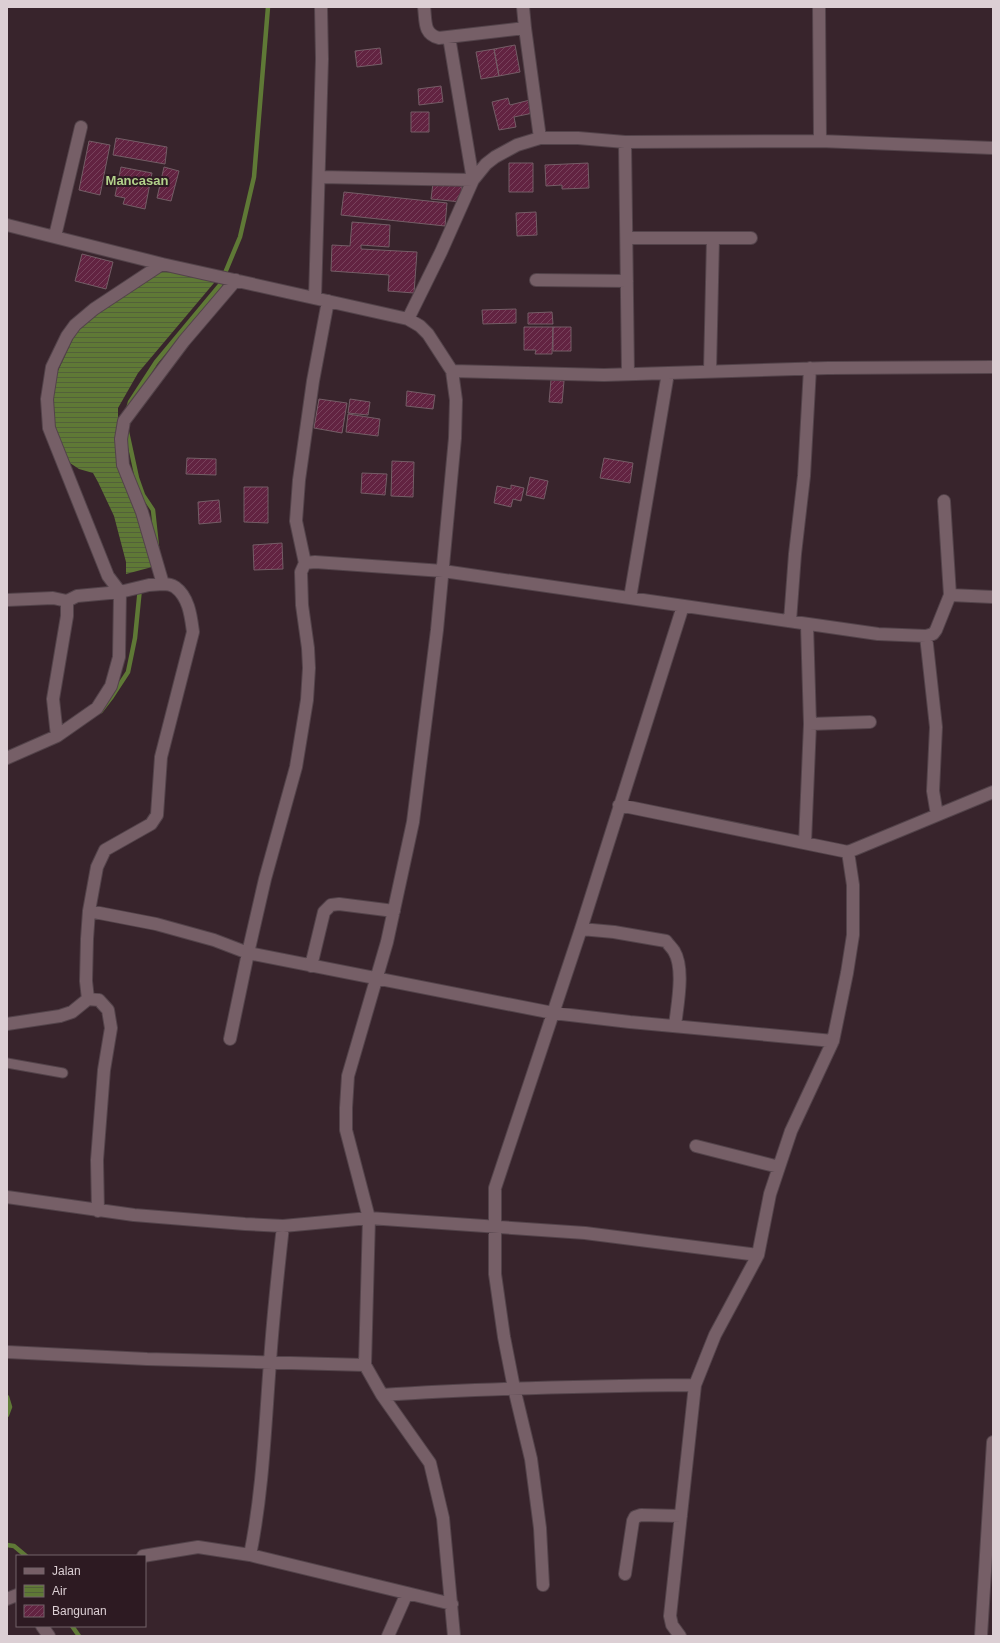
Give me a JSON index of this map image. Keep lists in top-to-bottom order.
{
  "districts": ["Mancasan"],
  "legend": ["Jalan", "Air", "Bangunan"]
}
